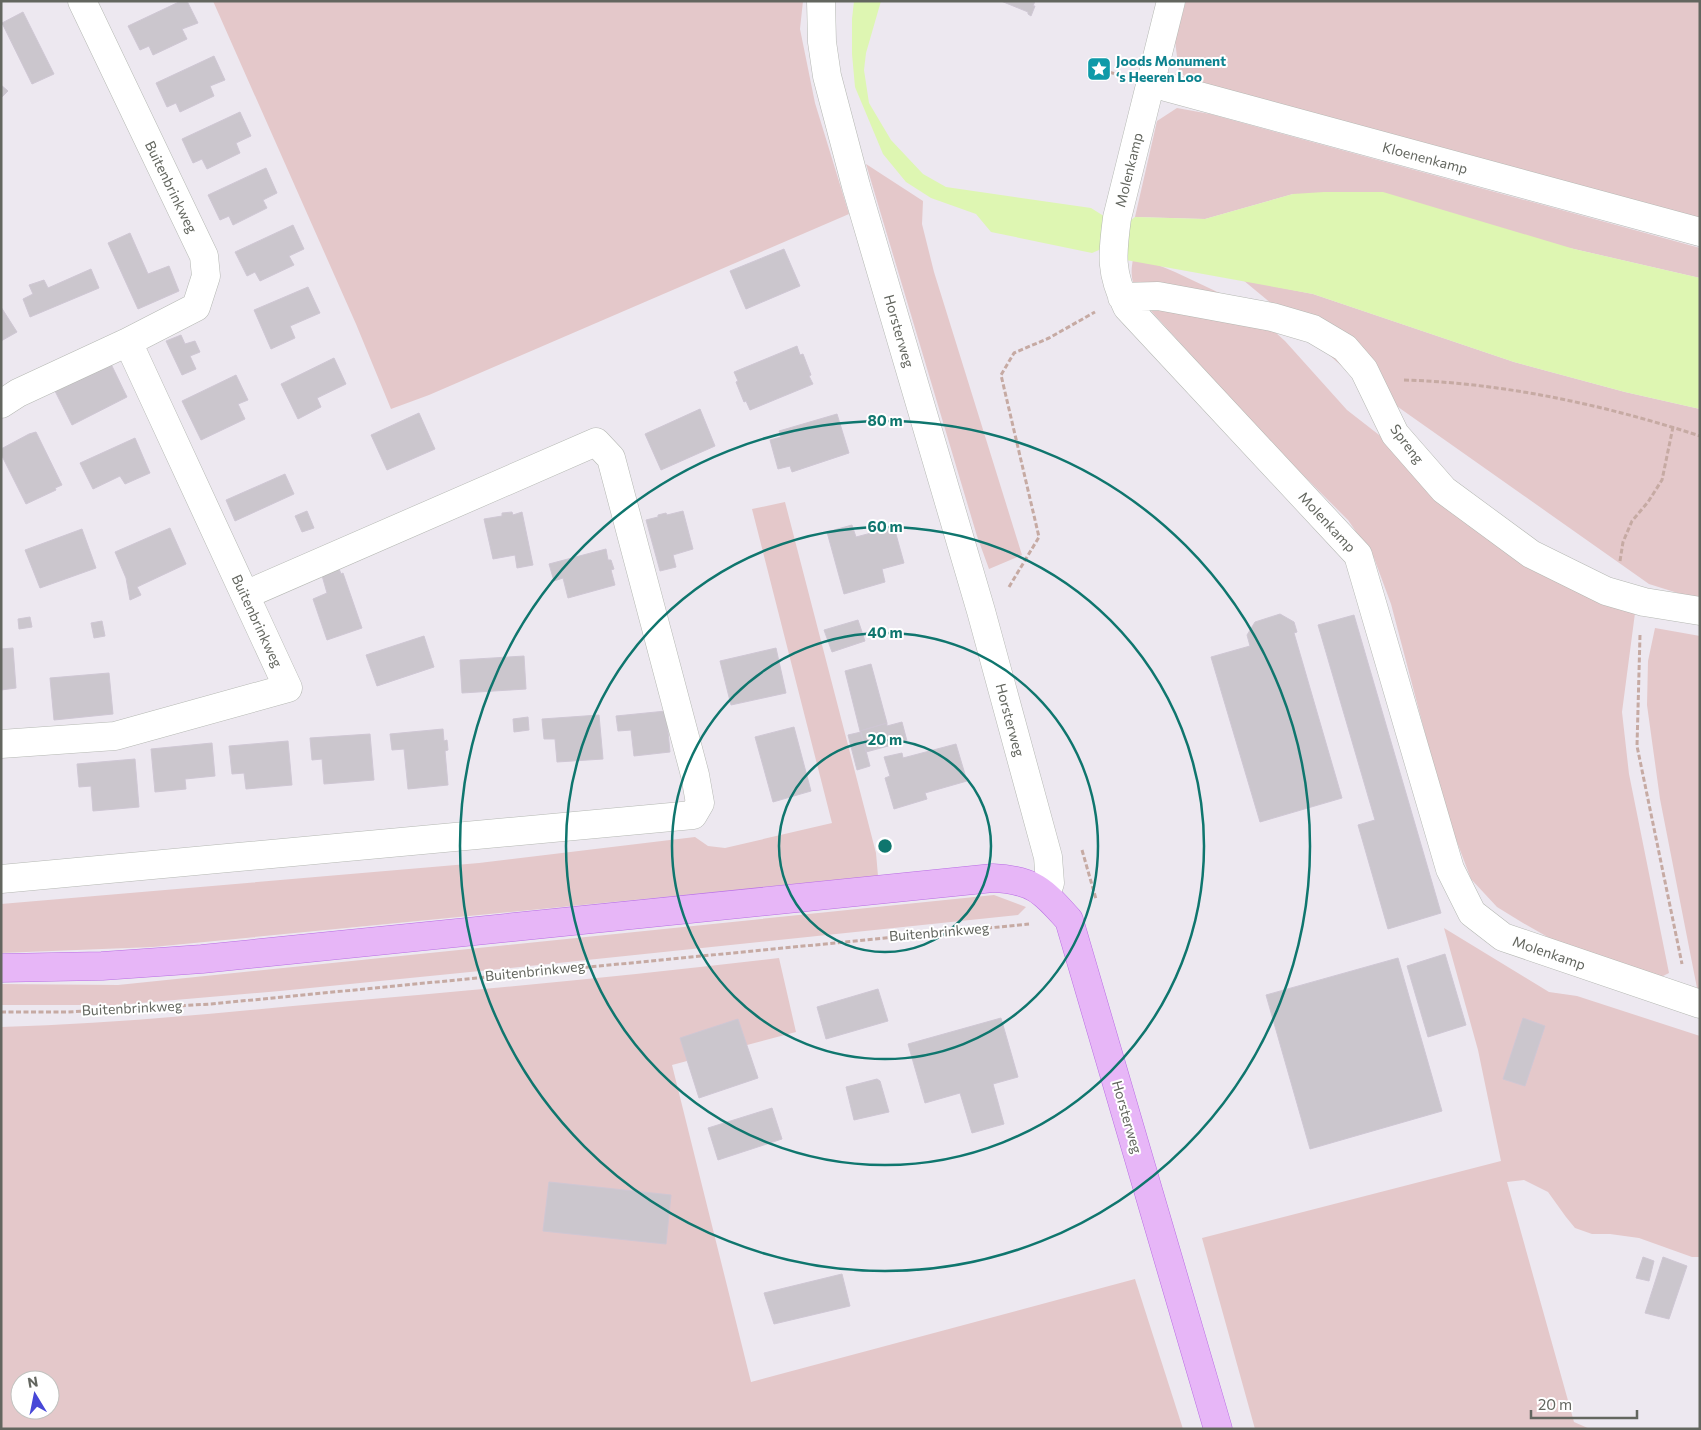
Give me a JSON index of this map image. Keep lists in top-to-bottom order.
{
  "streets": {
    "main road": ["Horsterweg"],
    "street": [
      "Kloenenkamp",
      "Molenkamp",
      "Buitenbrinkweg",
      "Spreng"
    ]
  },
  "crossings": [
    ["Kloenenkamp", "Molenkamp"],
    ["Molenkamp", "Spreng"],
    ["Buitenbrinkweg", "Horsterweg"]
  ],
  "places": {
    "place": ["Joods Monument ‘s Heeren Loo"]
  },
  "scale_bar": "20 m",
  "north": "top",
  "rings": [
    "80 m",
    "60 m",
    "40 m",
    "20 m"
  ]
}
